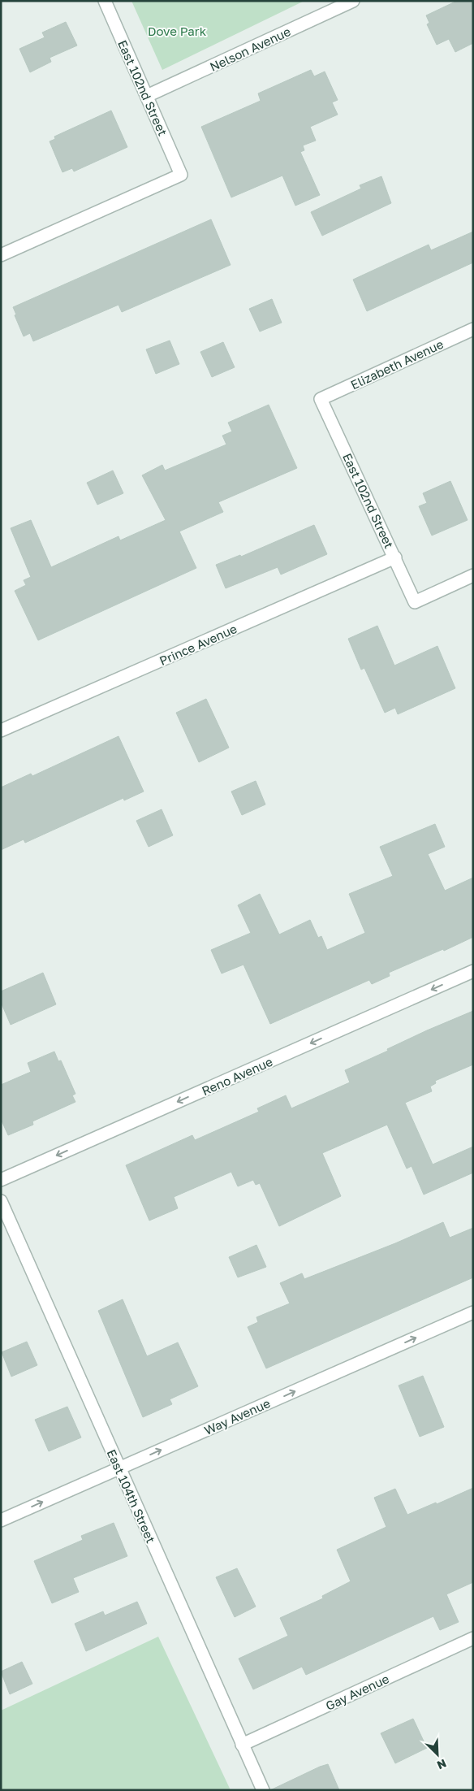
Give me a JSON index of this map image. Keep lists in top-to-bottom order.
{
  "streets": {
    "street": [
      "Nelson Avenue",
      "East 102nd Street",
      "Elizabeth Avenue",
      "Prince Avenue",
      "Reno Avenue",
      "Way Avenue",
      "East 104th Street",
      "Gay Avenue"
    ]
  },
  "crossings": [
    ["Nelson Avenue", "East 102nd Street"],
    ["East 102nd Street", "Elizabeth Avenue"],
    ["East 102nd Street", "Prince Avenue"],
    ["Way Avenue", "East 104th Street"],
    ["East 104th Street", "Gay Avenue"]
  ],
  "one_way": ["Reno Avenue", "Way Avenue"],
  "parks": ["Dove Park"],
  "north": "bottom right"
}
